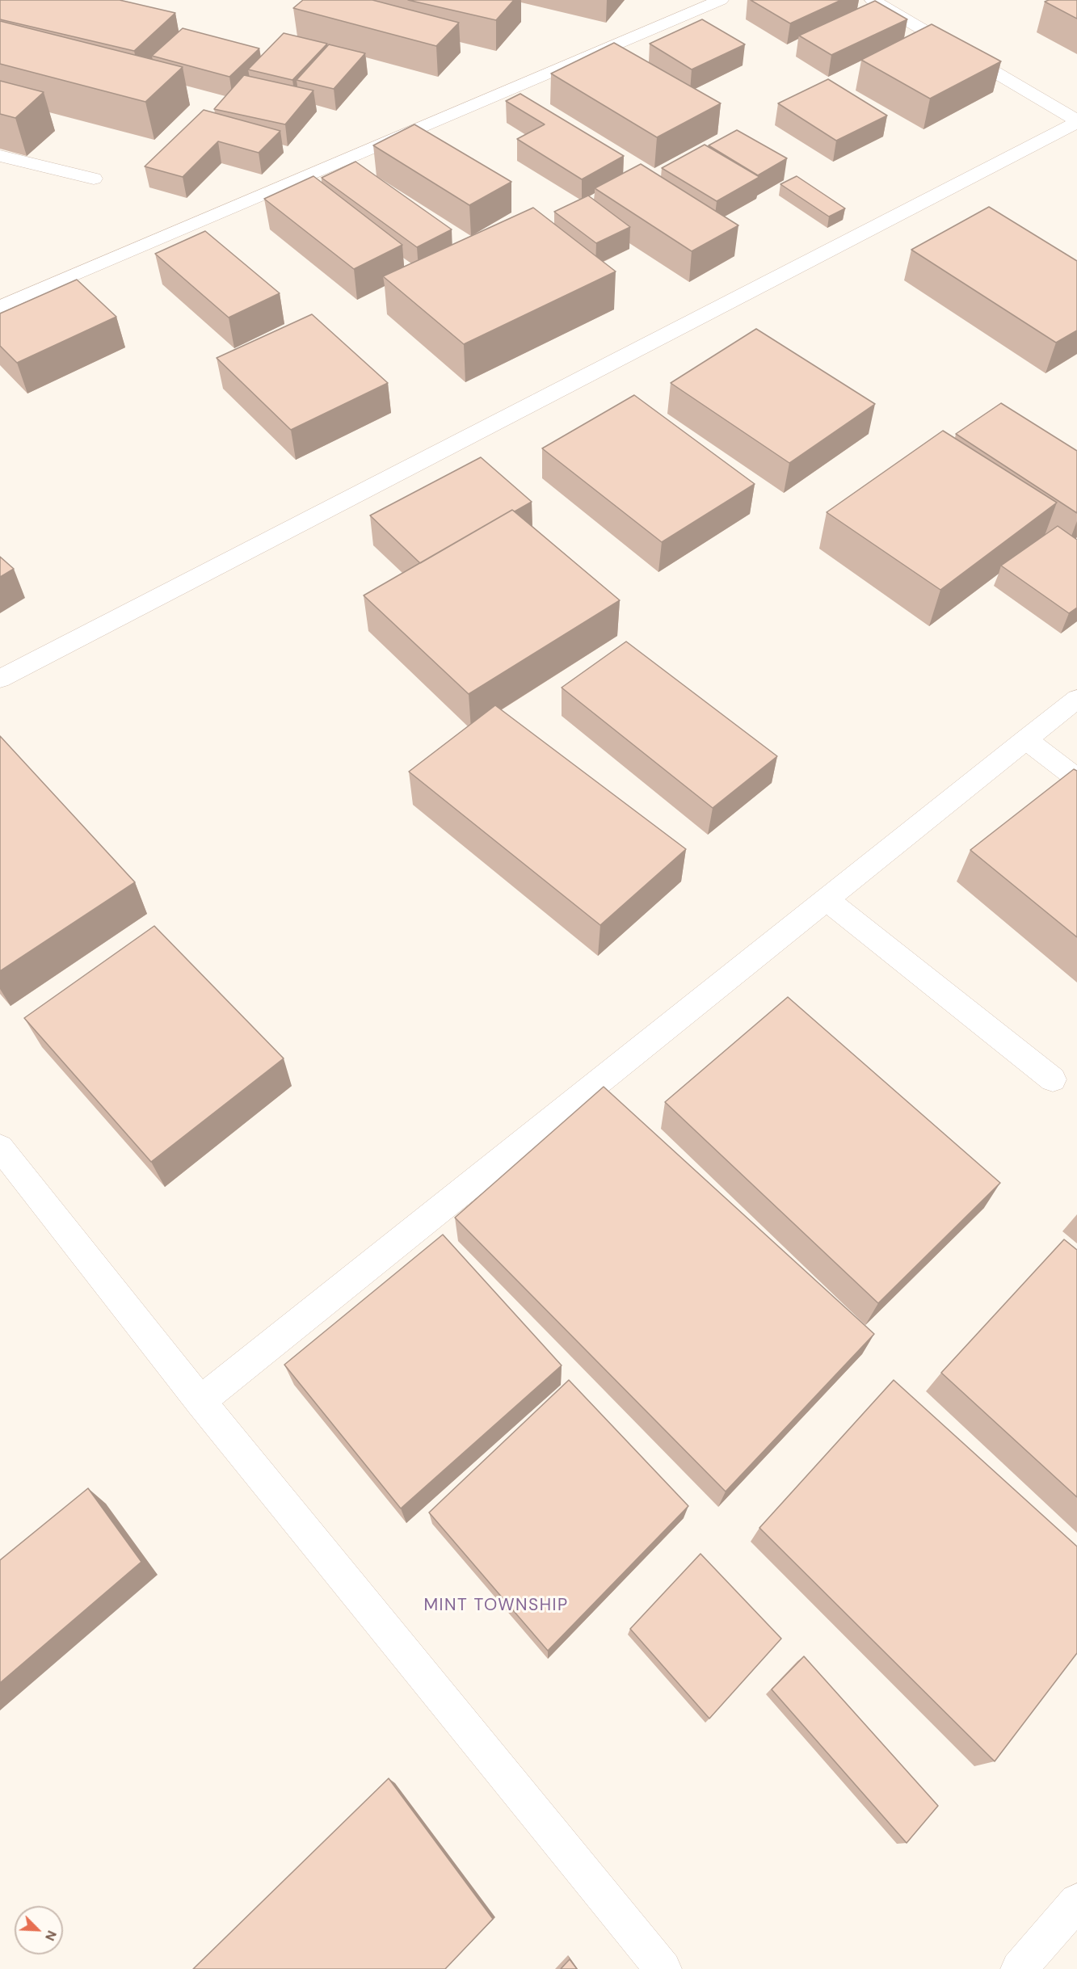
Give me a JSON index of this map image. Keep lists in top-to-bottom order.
{
  "districts": ["MINT TOWNSHIP"],
  "north": "bottom right"
}
